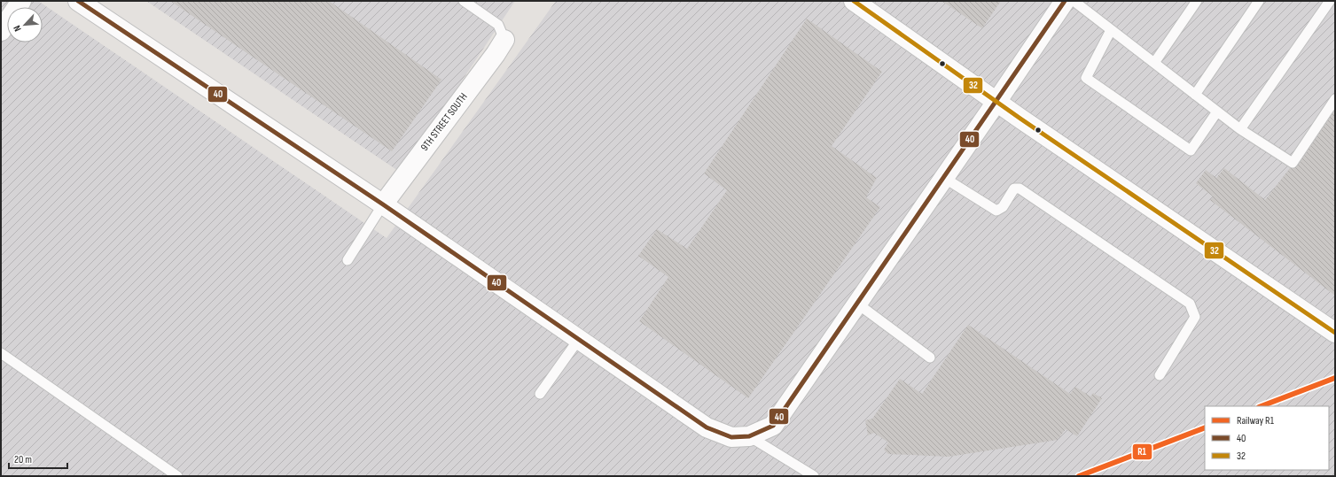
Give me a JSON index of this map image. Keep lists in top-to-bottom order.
{
  "streets": {
    "street": ["9TH STREET SOUTH"]
  },
  "lines": ["transit line 40", "transit line 32", "rail line R1"],
  "legend": ["Railway R1", "40", "32"],
  "scale_bar": "20 m",
  "north": "bottom left"
}
